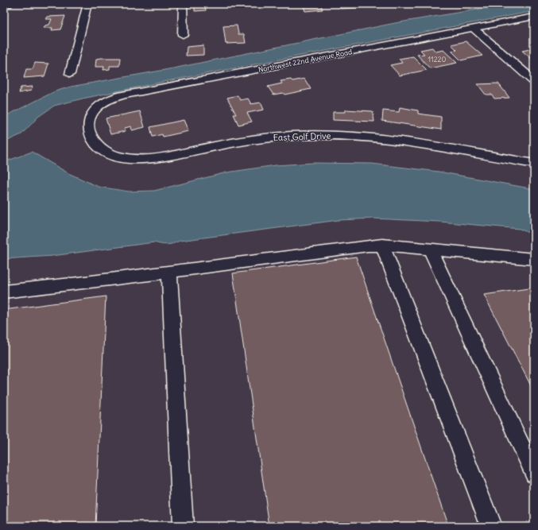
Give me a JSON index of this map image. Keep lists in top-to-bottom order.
{
  "streets": {
    "street": ["Northwest 22nd Avenue Road", "East Golf Drive"]
  },
  "crossings": [
    ["Northwest 22nd Avenue Road", "East Golf Drive"]
  ],
  "house_numbers": ["11220"]
}
